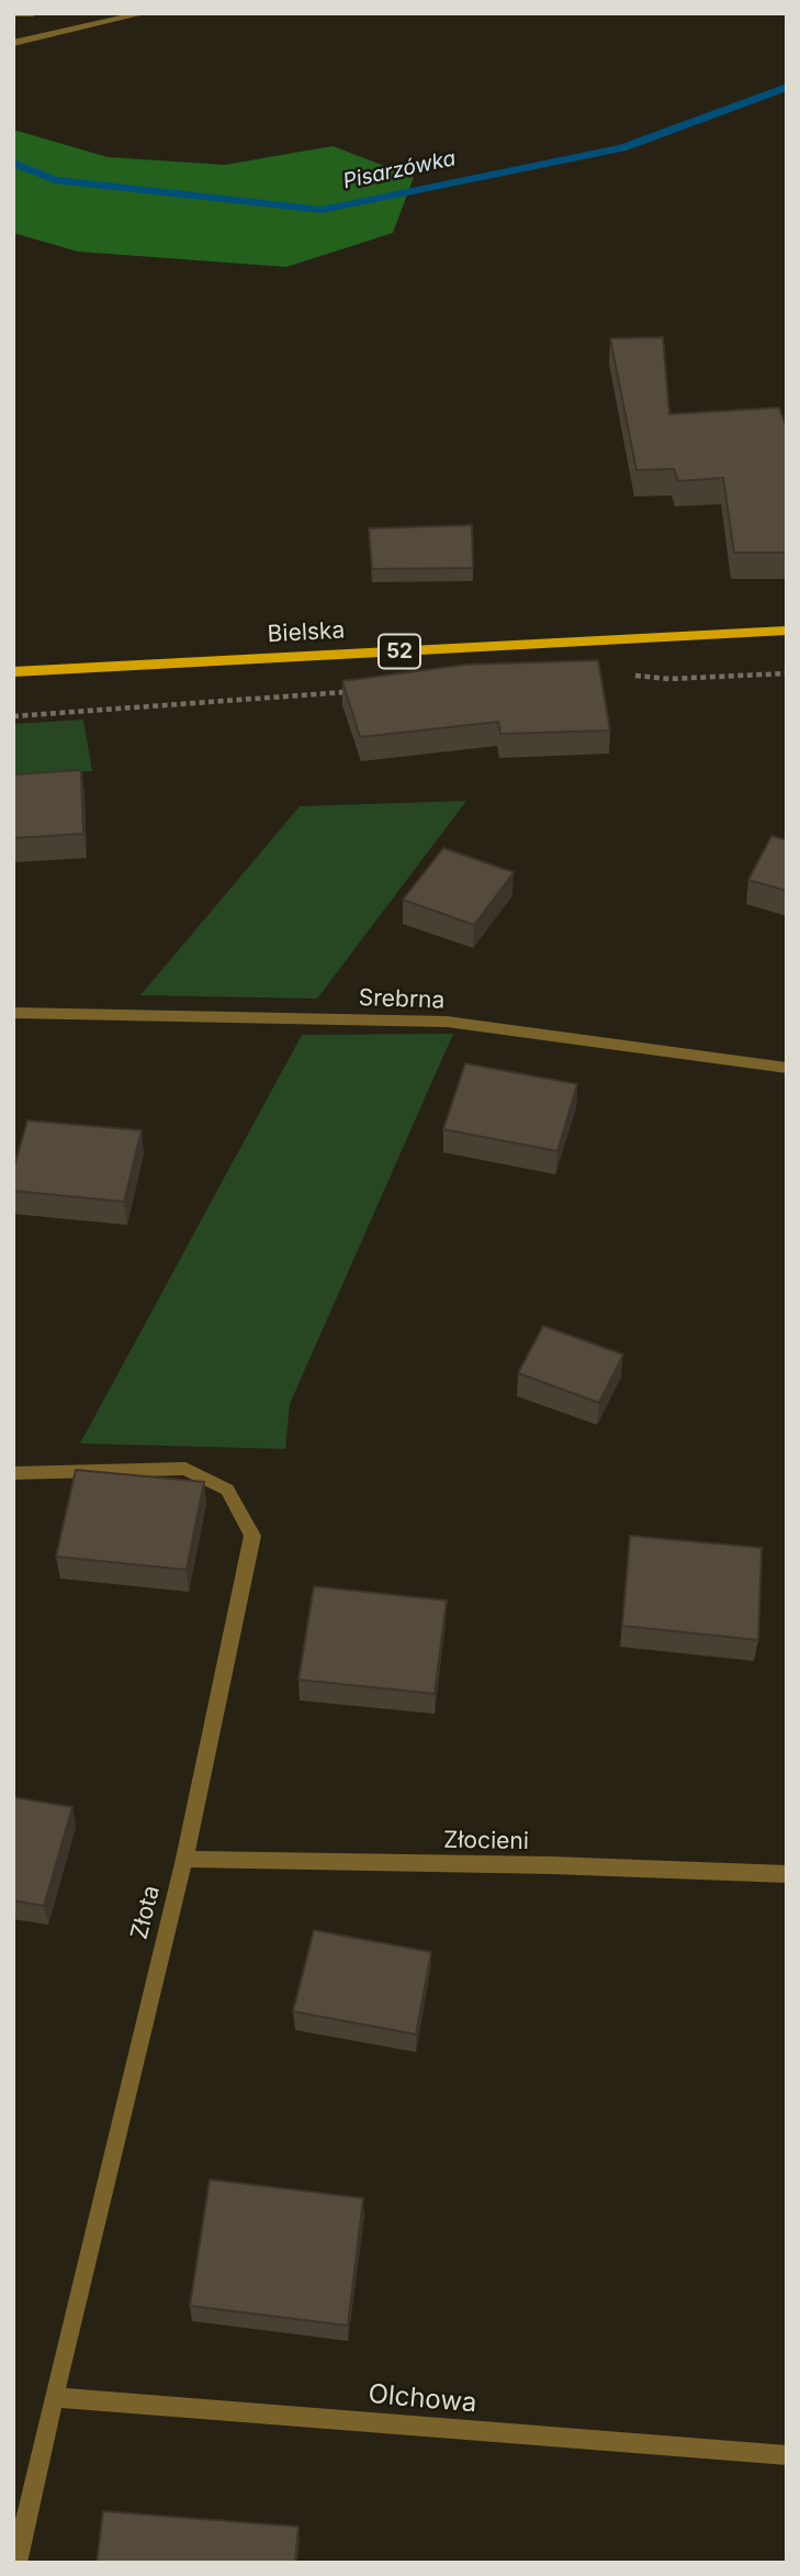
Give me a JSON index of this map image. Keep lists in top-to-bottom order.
{
  "streets": {
    "main road": ["Bielska", "52"],
    "street": [
      "Srebrna",
      "Złocieni",
      "Złota",
      "Olchowa"
    ]
  },
  "crossings": [
    ["Złocieni", "Złota"],
    ["Złota", "Olchowa"]
  ],
  "water": ["Pisarzówka"]
}
